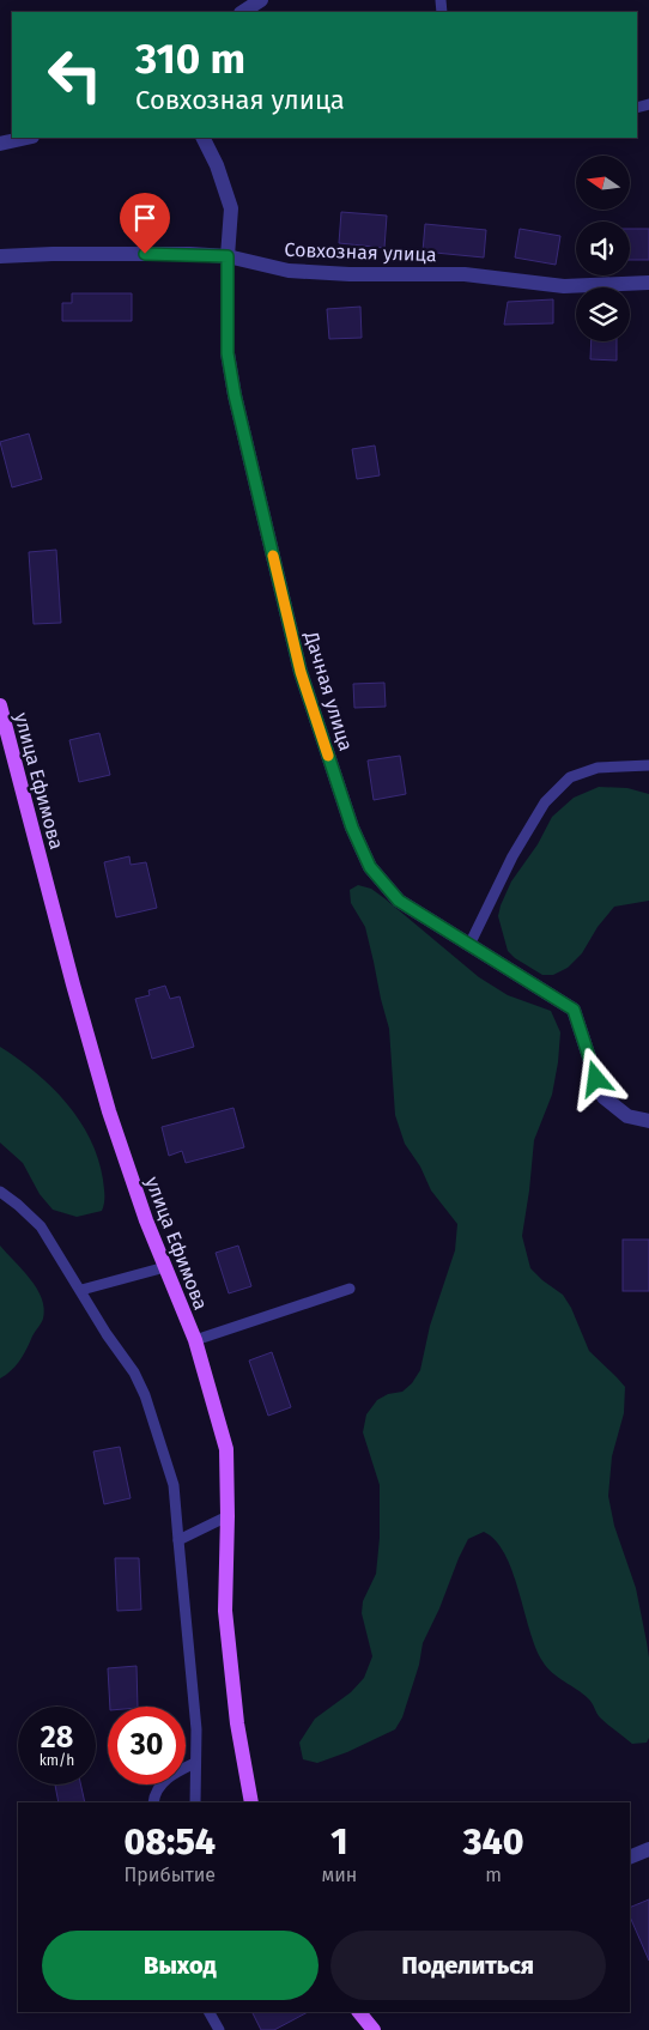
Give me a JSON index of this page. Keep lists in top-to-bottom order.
{
  "streets": {
    "main road": ["улица Ефимова"],
    "street": ["Совхозная улица", "Дачная улица"]
  },
  "crossings": [
    ["Совхозная улица", "Дачная улица"]
  ],
  "north": "left",
  "page": {
    "turn": ["310 m", "Совхозная улица"],
    "speed": "28 km/h",
    "limit": "30",
    "eta": [
      "08:54",
      "Прибытие",
      "1",
      "мин",
      "340",
      "m"
    ],
    "buttons": ["Выход", "Поделиться"]
  }
}
